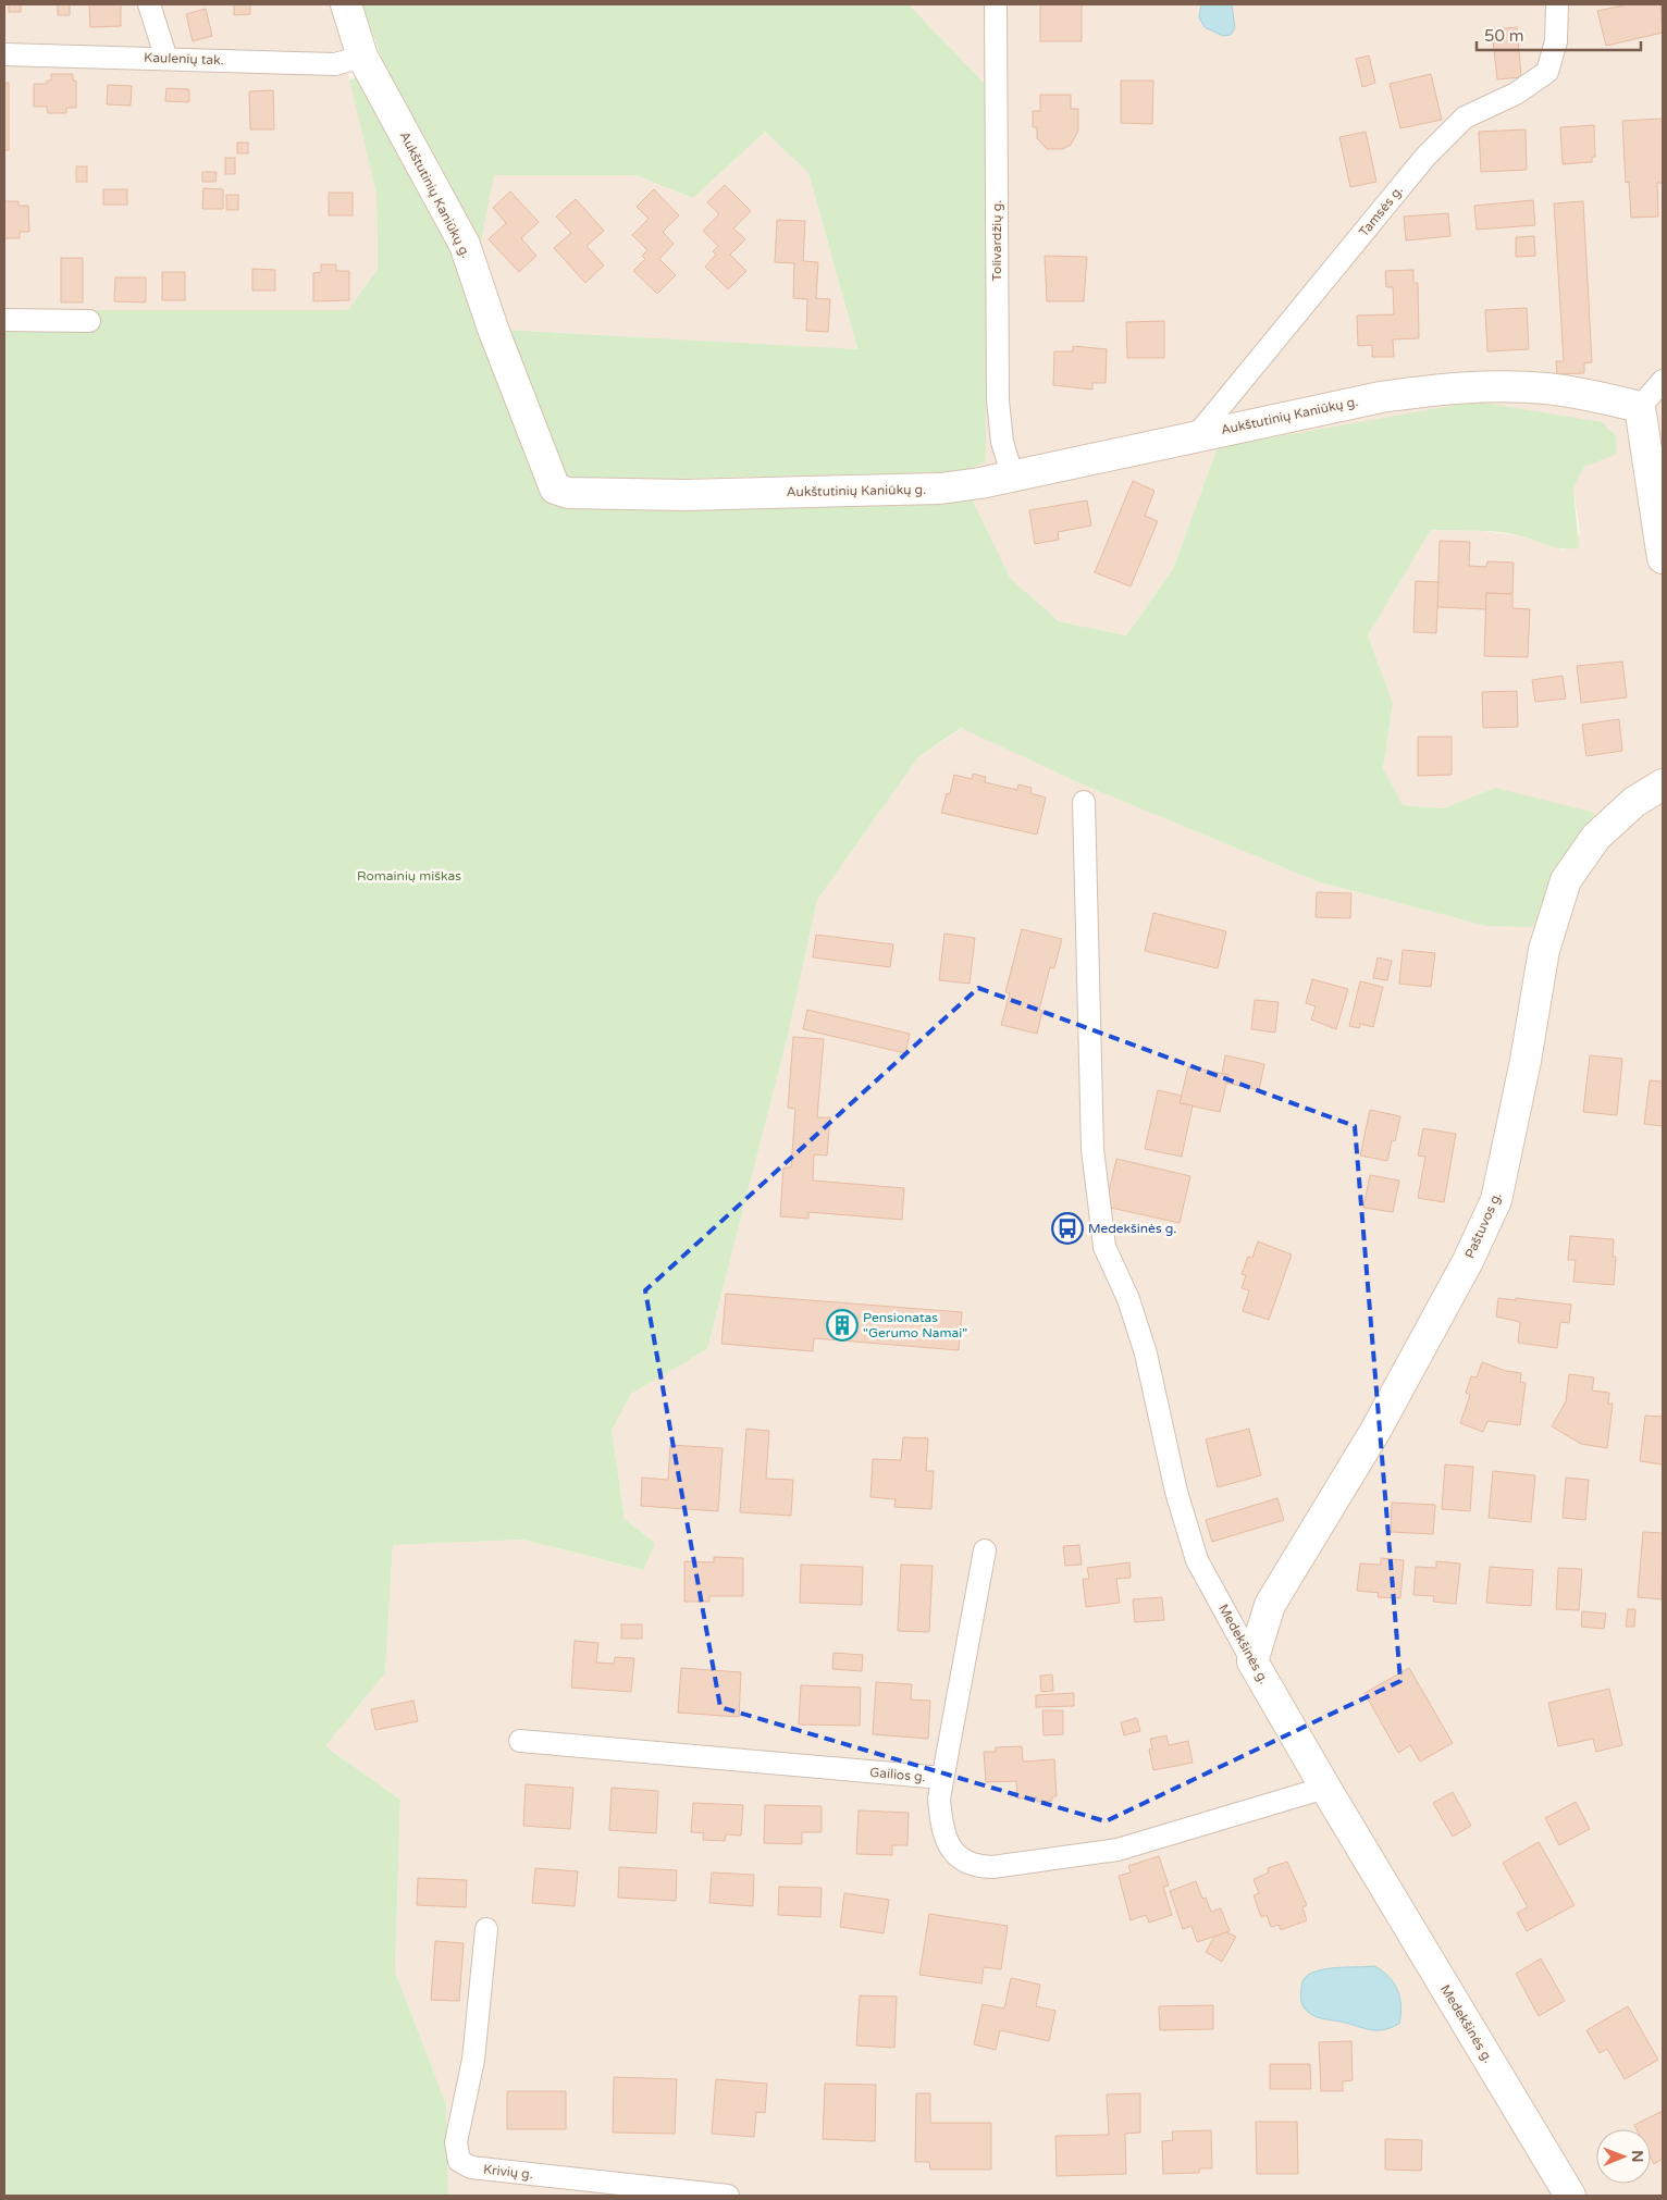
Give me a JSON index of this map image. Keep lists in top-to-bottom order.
{
  "streets": {
    "street": [
      "Kaulenių tak.",
      "Aukštutinių Kaniūkų g.",
      "Tamsės g.",
      "Tolivardžių g.",
      "Paštuvos g.",
      "Medekšinės g.",
      "Gailios g.",
      "Krivių g."
    ]
  },
  "crossings": [
    ["Kaulenių tak.", "Aukštutinių Kaniūkų g."],
    ["Aukštutinių Kaniūkų g.", "Tamsės g."],
    ["Aukštutinių Kaniūkų g.", "Tolivardžių g."],
    ["Paštuvos g.", "Medekšinės g."],
    ["Medekšinės g.", "Gailios g."]
  ],
  "parks": ["Romainių miškas"],
  "places": {
    "bus stop": ["Medekšinės g."],
    "building": ["Pensionatas \"Gerumo Namai\""]
  },
  "scale_bar": "50 m",
  "north": "right"
}
